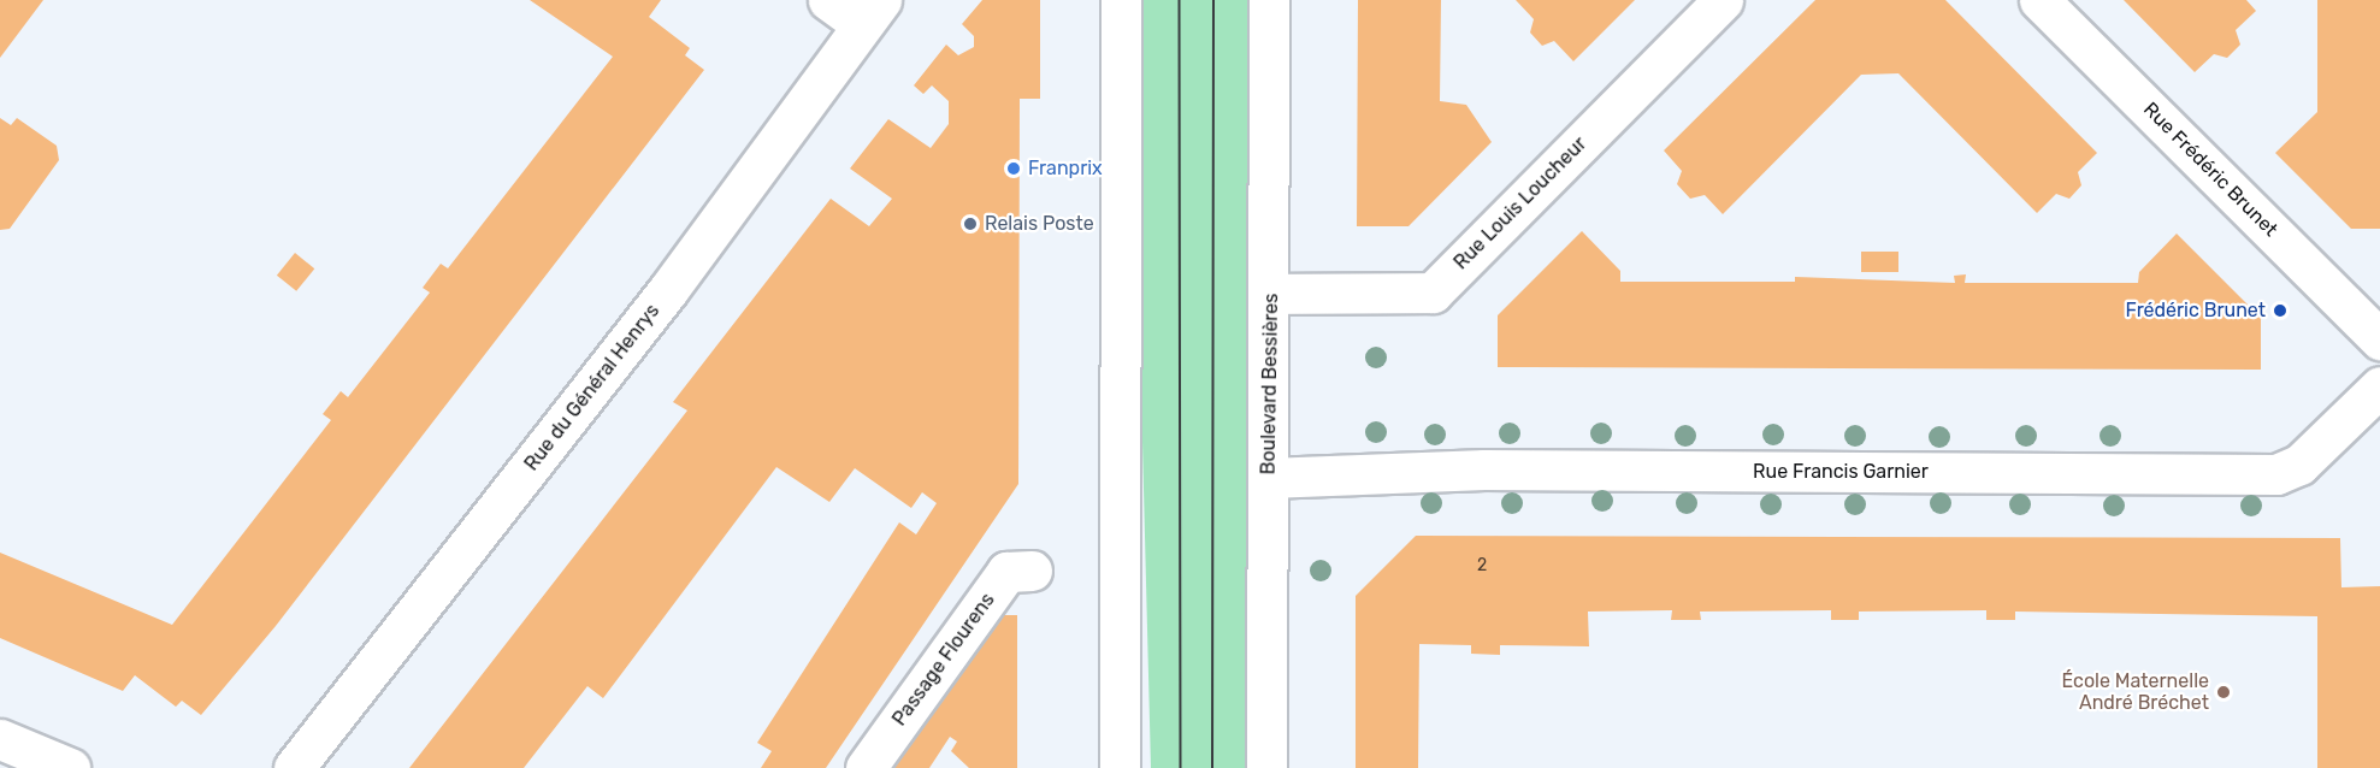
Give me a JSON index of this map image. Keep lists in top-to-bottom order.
{
  "streets": {
    "street": [
      "Rue Frédéric Brunet",
      "Rue Louis Loucheur",
      "Boulevard Bessières",
      "Rue du Général Henrys",
      "Rue Francis Garnier",
      "Passage Flourens"
    ]
  },
  "crossings": [
    ["Rue Louis Loucheur", "Boulevard Bessières"],
    ["Boulevard Bessières", "Rue Francis Garnier"]
  ],
  "places": [
    "Franprix",
    "Relais Poste",
    "Frédéric Brunet",
    "École Maternelle André Bréchet"
  ],
  "house_numbers": ["2"]
}
